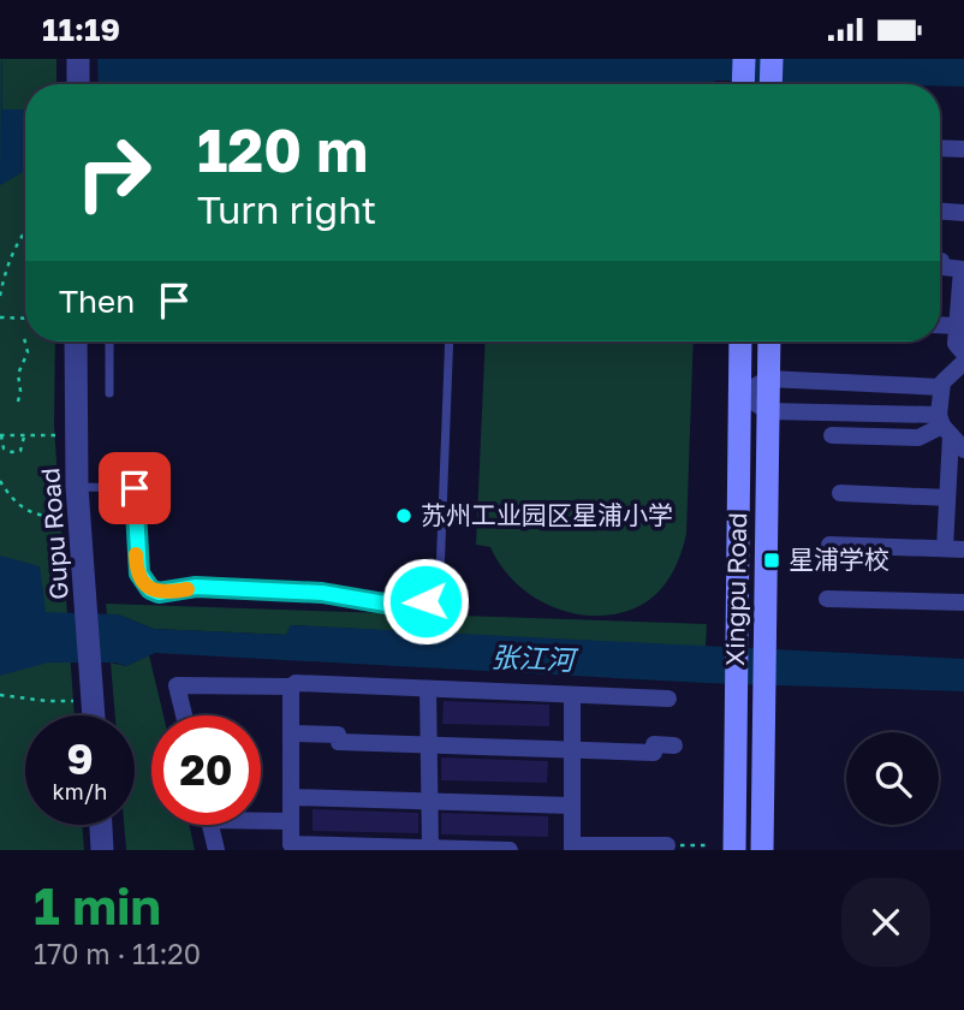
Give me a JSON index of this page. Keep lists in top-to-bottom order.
{
  "streets": {
    "main road": ["Xingpu Road"],
    "street": ["Gupu Road"]
  },
  "water": ["张江河"],
  "places": {
    "other": ["苏州工业园区星浦小学"],
    "transit": ["星浦学校"]
  },
  "page": {
    "status": "11:19",
    "turn": ["120 m", "Turn right"],
    "then": "Then",
    "speed": "9 km/h",
    "limit": "20",
    "heading": ["1 min", "170 m · 11:20"]
  }
}
